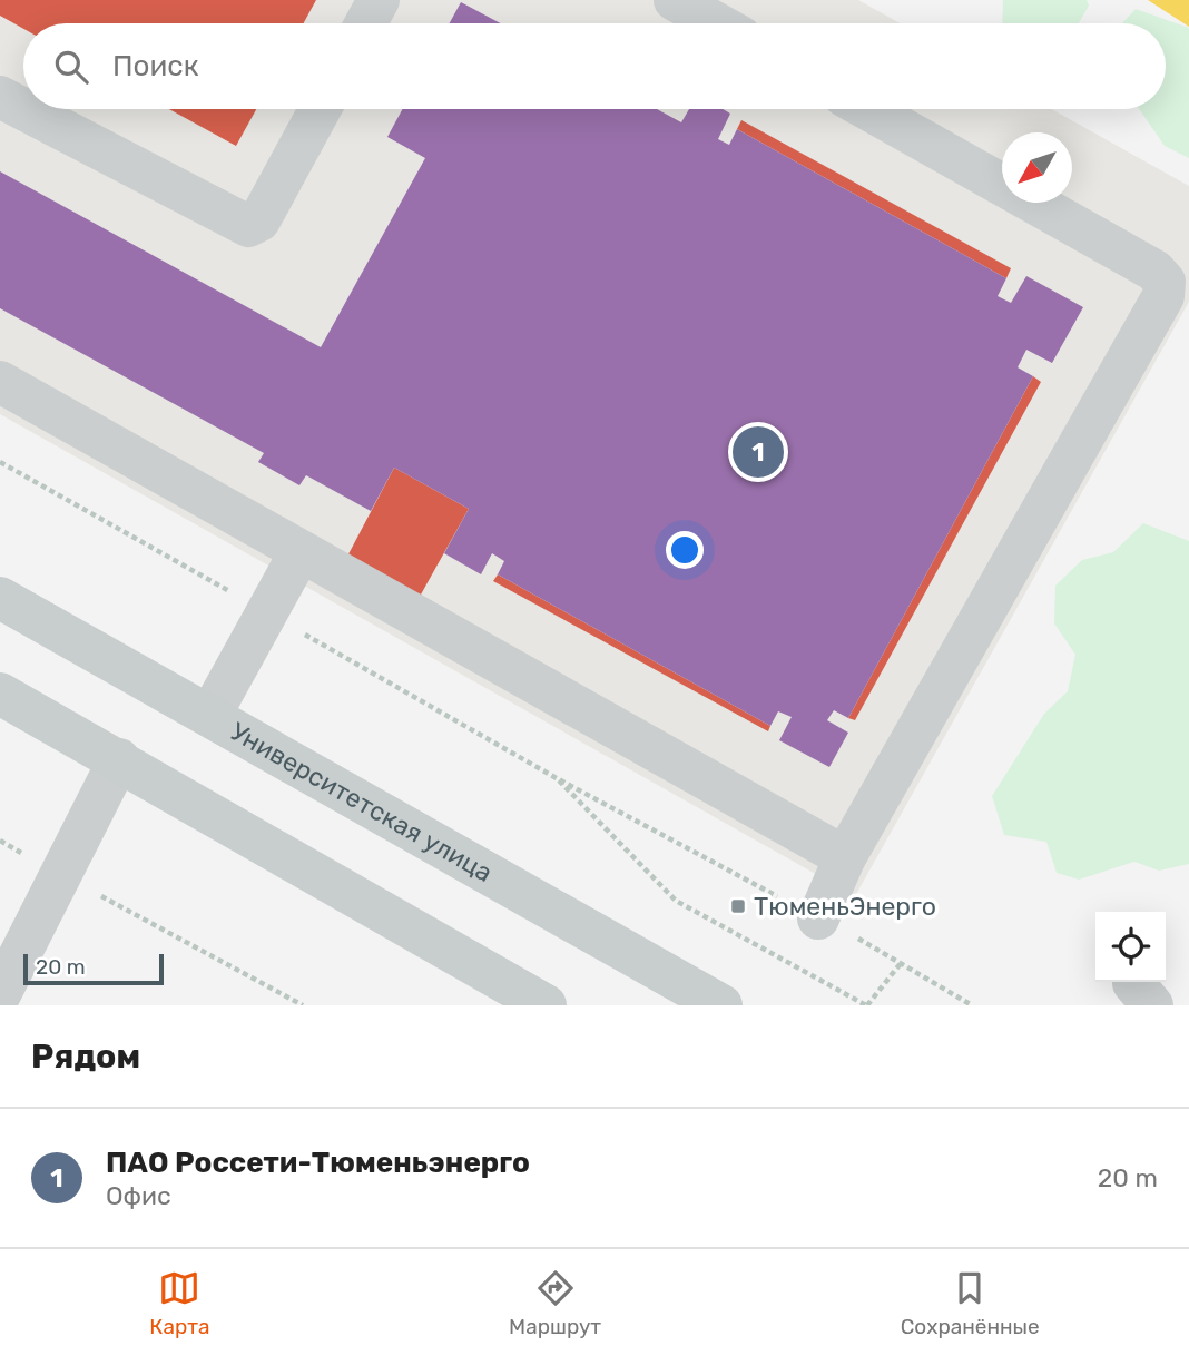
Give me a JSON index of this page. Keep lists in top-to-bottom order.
{
  "streets": {
    "main road": ["Университетская улица"]
  },
  "places": {
    "transit": ["ТюменьЭнерго"]
  },
  "scale_bar": "20 m",
  "north": "bottom left",
  "page": {
    "search": "Поиск",
    "pins": "1",
    "scale": "20 m",
    "heading": "Рядом",
    "list": [
      {
        "mark": "1",
        "name": "ПАО Россети-Тюменьэнерго",
        "note": "Офис",
        "value": "20 m"
      }
    ],
    "nav": ["Карта", "Маршрут", "Сохранённые"]
  }
}
